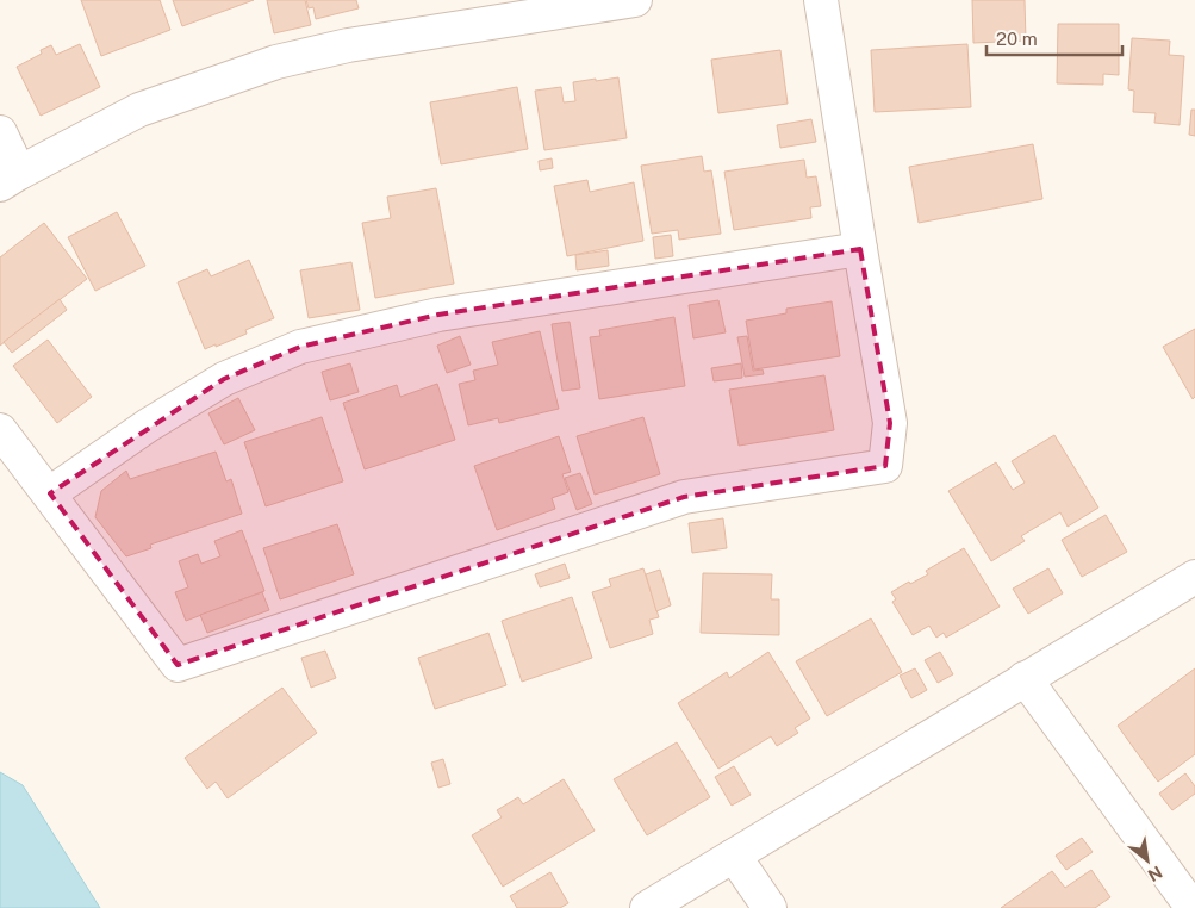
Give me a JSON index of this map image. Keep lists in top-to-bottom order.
{
  "scale_bar": "20 m",
  "north": "bottom right"
}
